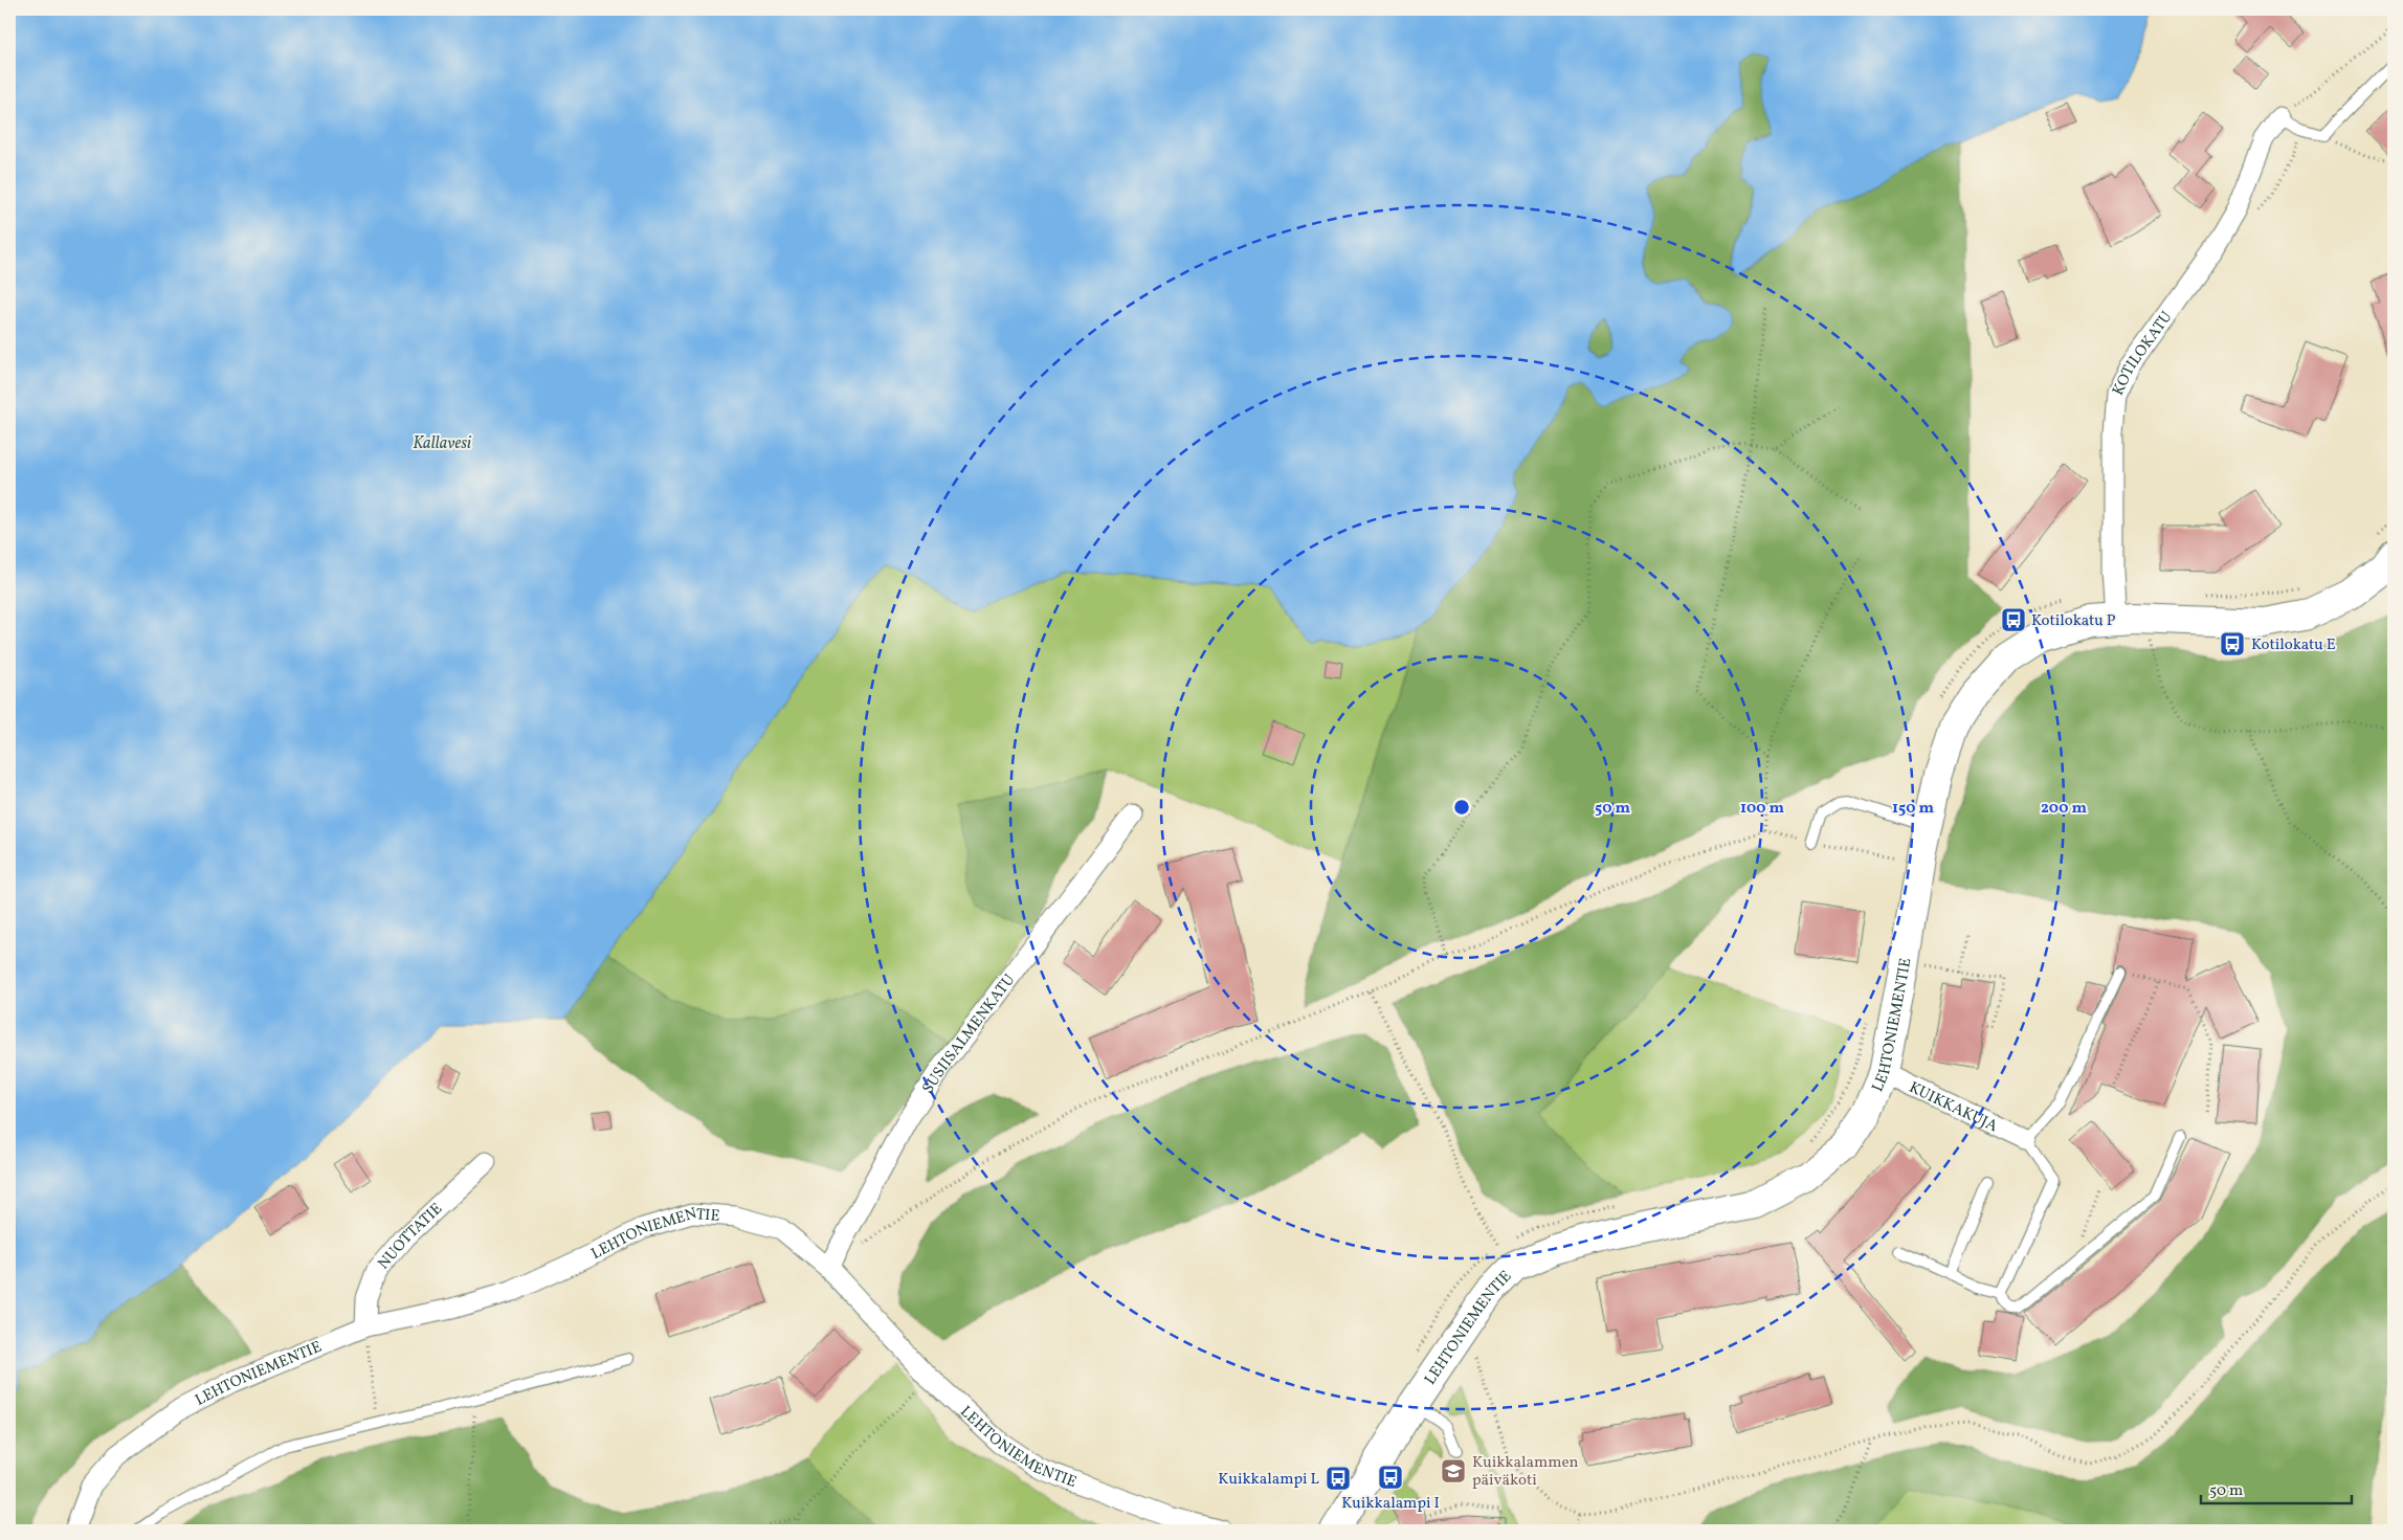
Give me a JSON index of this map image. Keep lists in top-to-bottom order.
{
  "streets": {
    "street": [
      "KOTILOKATU",
      "LEHTONIEMENTIE",
      "SUSIISALMENKATU",
      "KUIKKAKUJA",
      "NUOTTATIE"
    ]
  },
  "crossings": [
    ["KOTILOKATU", "LEHTONIEMENTIE"],
    ["LEHTONIEMENTIE", "SUSIISALMENKATU"],
    ["LEHTONIEMENTIE", "KUIKKAKUJA"],
    ["LEHTONIEMENTIE", "NUOTTATIE"]
  ],
  "water": ["Kallavesi"],
  "places": {
    "bus stop": [
      "Kotilokatu P",
      "Kotilokatu E",
      "Kuikkalampi I",
      "Kuikkalampi L"
    ],
    "school or university": ["Kuikkalammen päiväkoti"]
  },
  "scale_bar": "50 m",
  "rings": [
    "50 m",
    "100 m",
    "150 m",
    "200 m"
  ]
}
